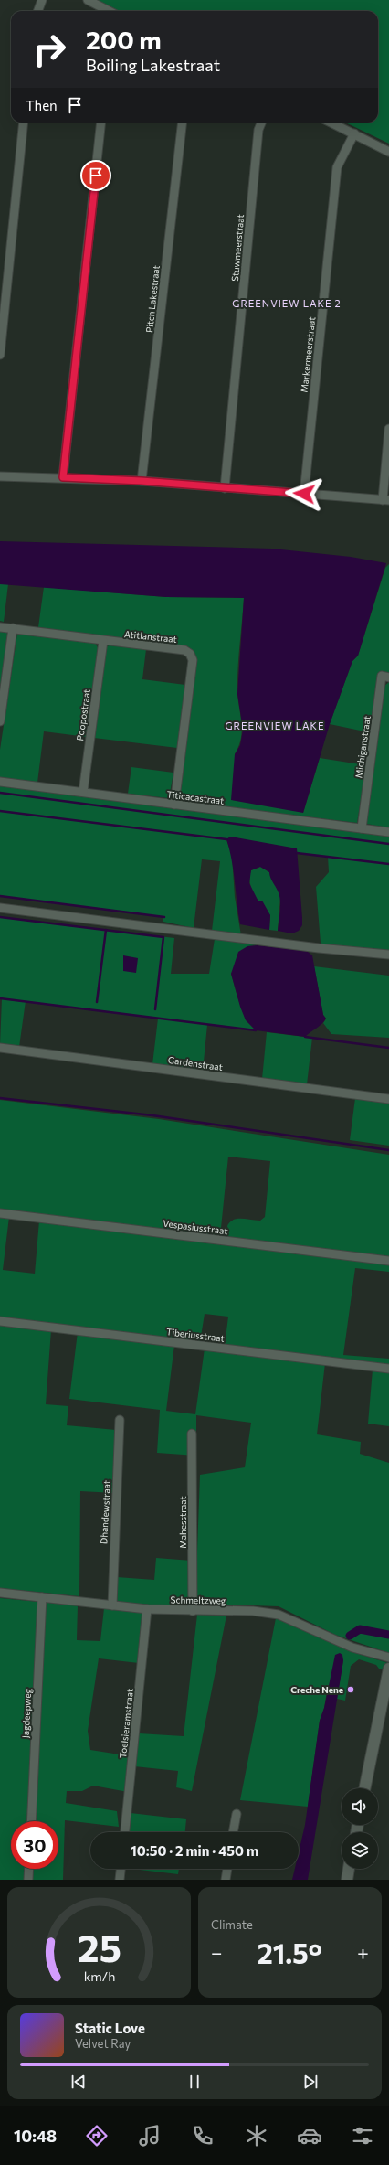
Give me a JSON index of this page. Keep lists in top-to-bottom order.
{
  "streets": {
    "street": [
      "Stuwmeerstraat",
      "Pitch Lakestraat",
      "Markermeerstraat",
      "Atitlanstraat",
      "Poopostraat",
      "Michiganstraat",
      "Titicacastraat",
      "Gardenstraat",
      "Vespasiusstraat",
      "Tiberiusstraat",
      "Dhandewstraat",
      "Mahesstraat",
      "Schmeltzweg",
      "Jagdeepweg",
      "Toelsieramstraat"
    ]
  },
  "crossings": [
    ["Atitlanstraat", "Poopostraat"],
    ["Atitlanstraat", "Titicacastraat"],
    ["Poopostraat", "Titicacastraat"],
    ["Michiganstraat", "Titicacastraat"],
    ["Dhandewstraat", "Schmeltzweg"],
    ["Mahesstraat", "Schmeltzweg"],
    ["Schmeltzweg", "Jagdeepweg"],
    ["Schmeltzweg", "Toelsieramstraat"]
  ],
  "districts": ["GREENVIEW LAKE 2", "GREENVIEW LAKE"],
  "places": ["Creche Nene"],
  "page": {
    "turn": ["200 m", "Boiling Lakestraat"],
    "then": "Then",
    "limit": "30",
    "trip": "10:50 · 2 min · 450 m",
    "tile": "Climate",
    "heat": ["−", "21.5°", "+"],
    "song": ["Static Love", "Velvet Ray"],
    "tabs": "10:48",
    "gauge": ["25", "km/h"]
  }
}
